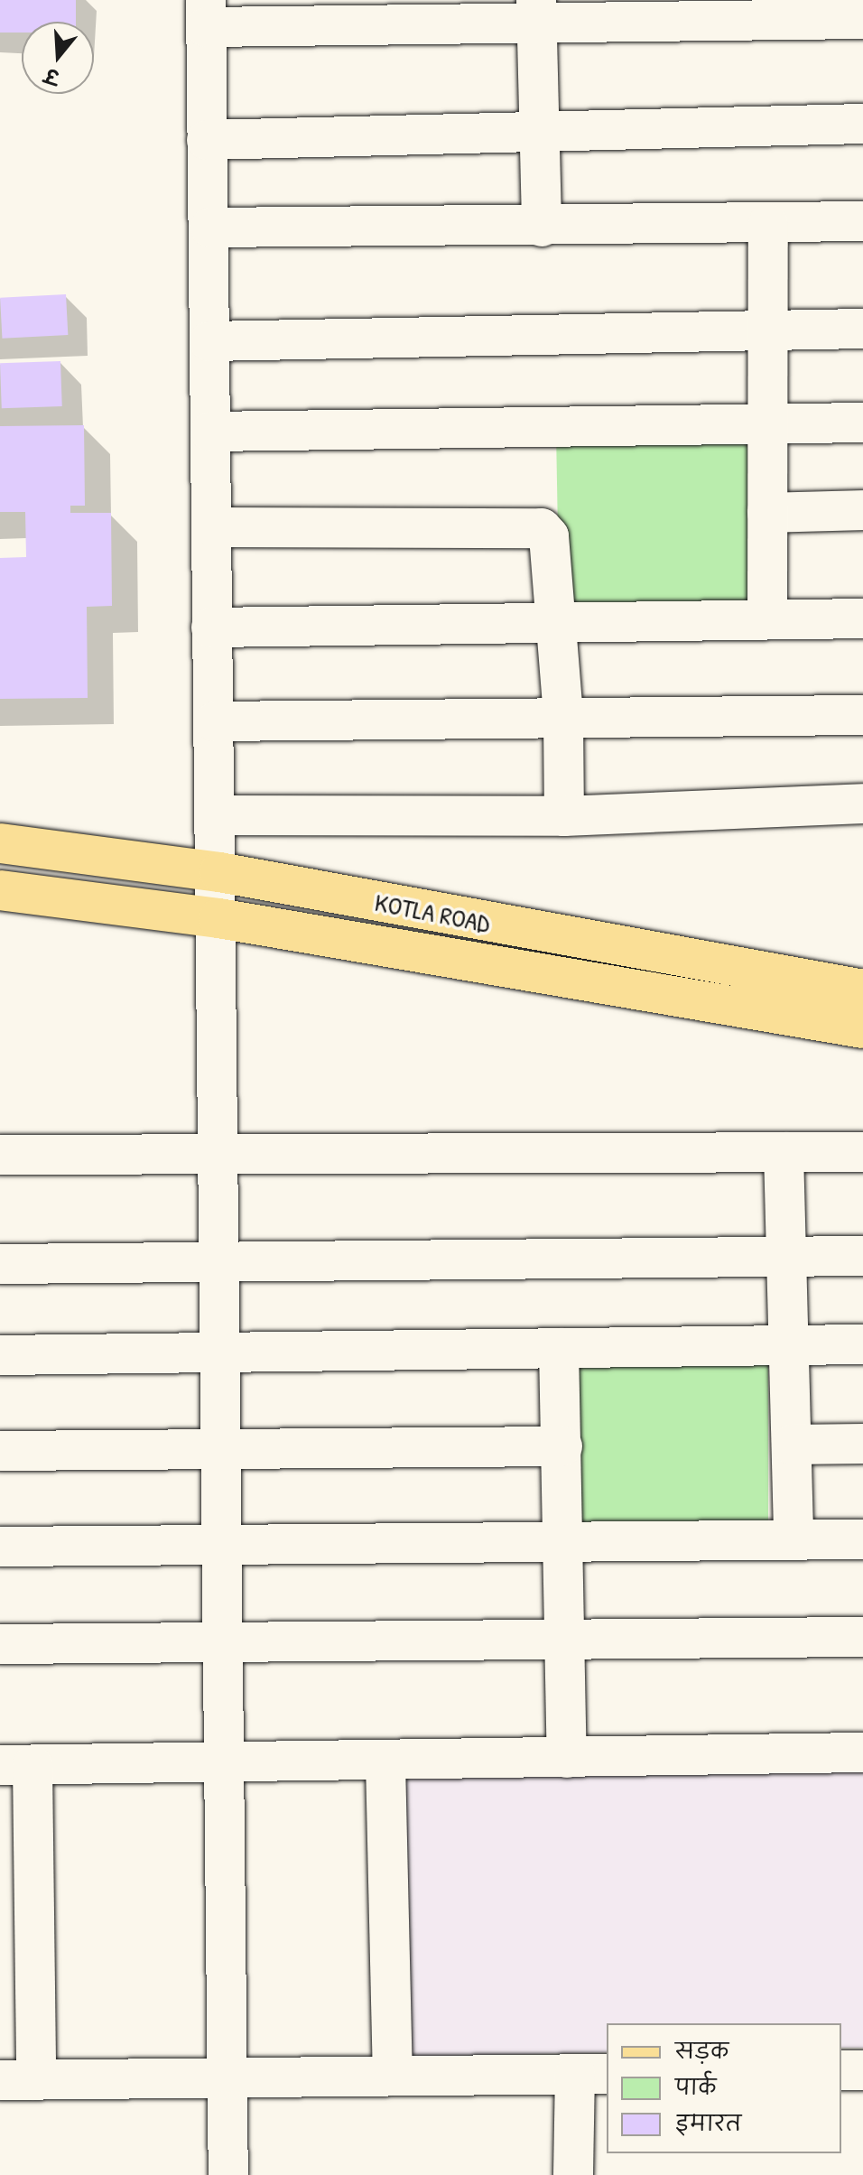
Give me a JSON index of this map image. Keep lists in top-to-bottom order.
{
  "streets": {
    "main road": ["KOTLA ROAD"]
  },
  "legend": ["सड़क", "पार्क", "इमारत"],
  "north": "bottom"
}
